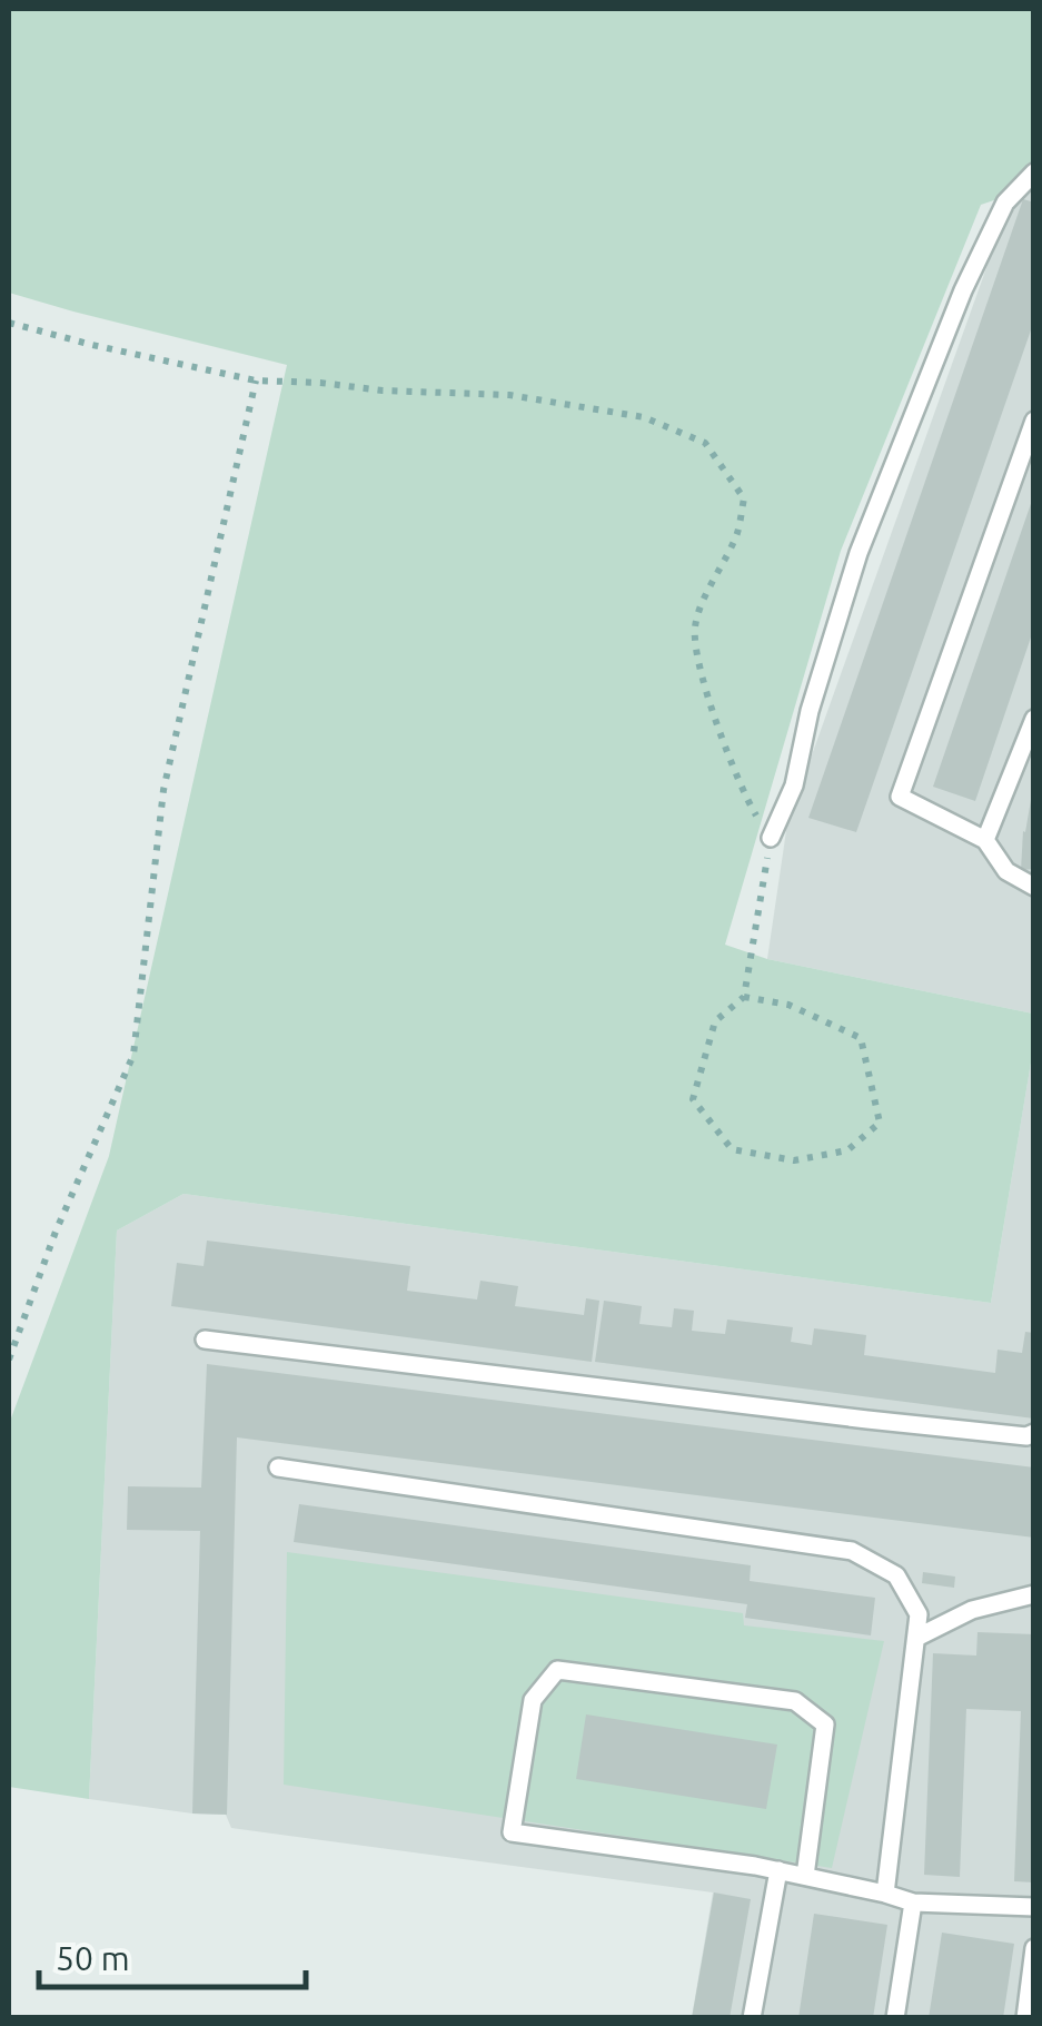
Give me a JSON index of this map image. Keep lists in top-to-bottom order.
{
  "scale_bar": "50 m"
}
